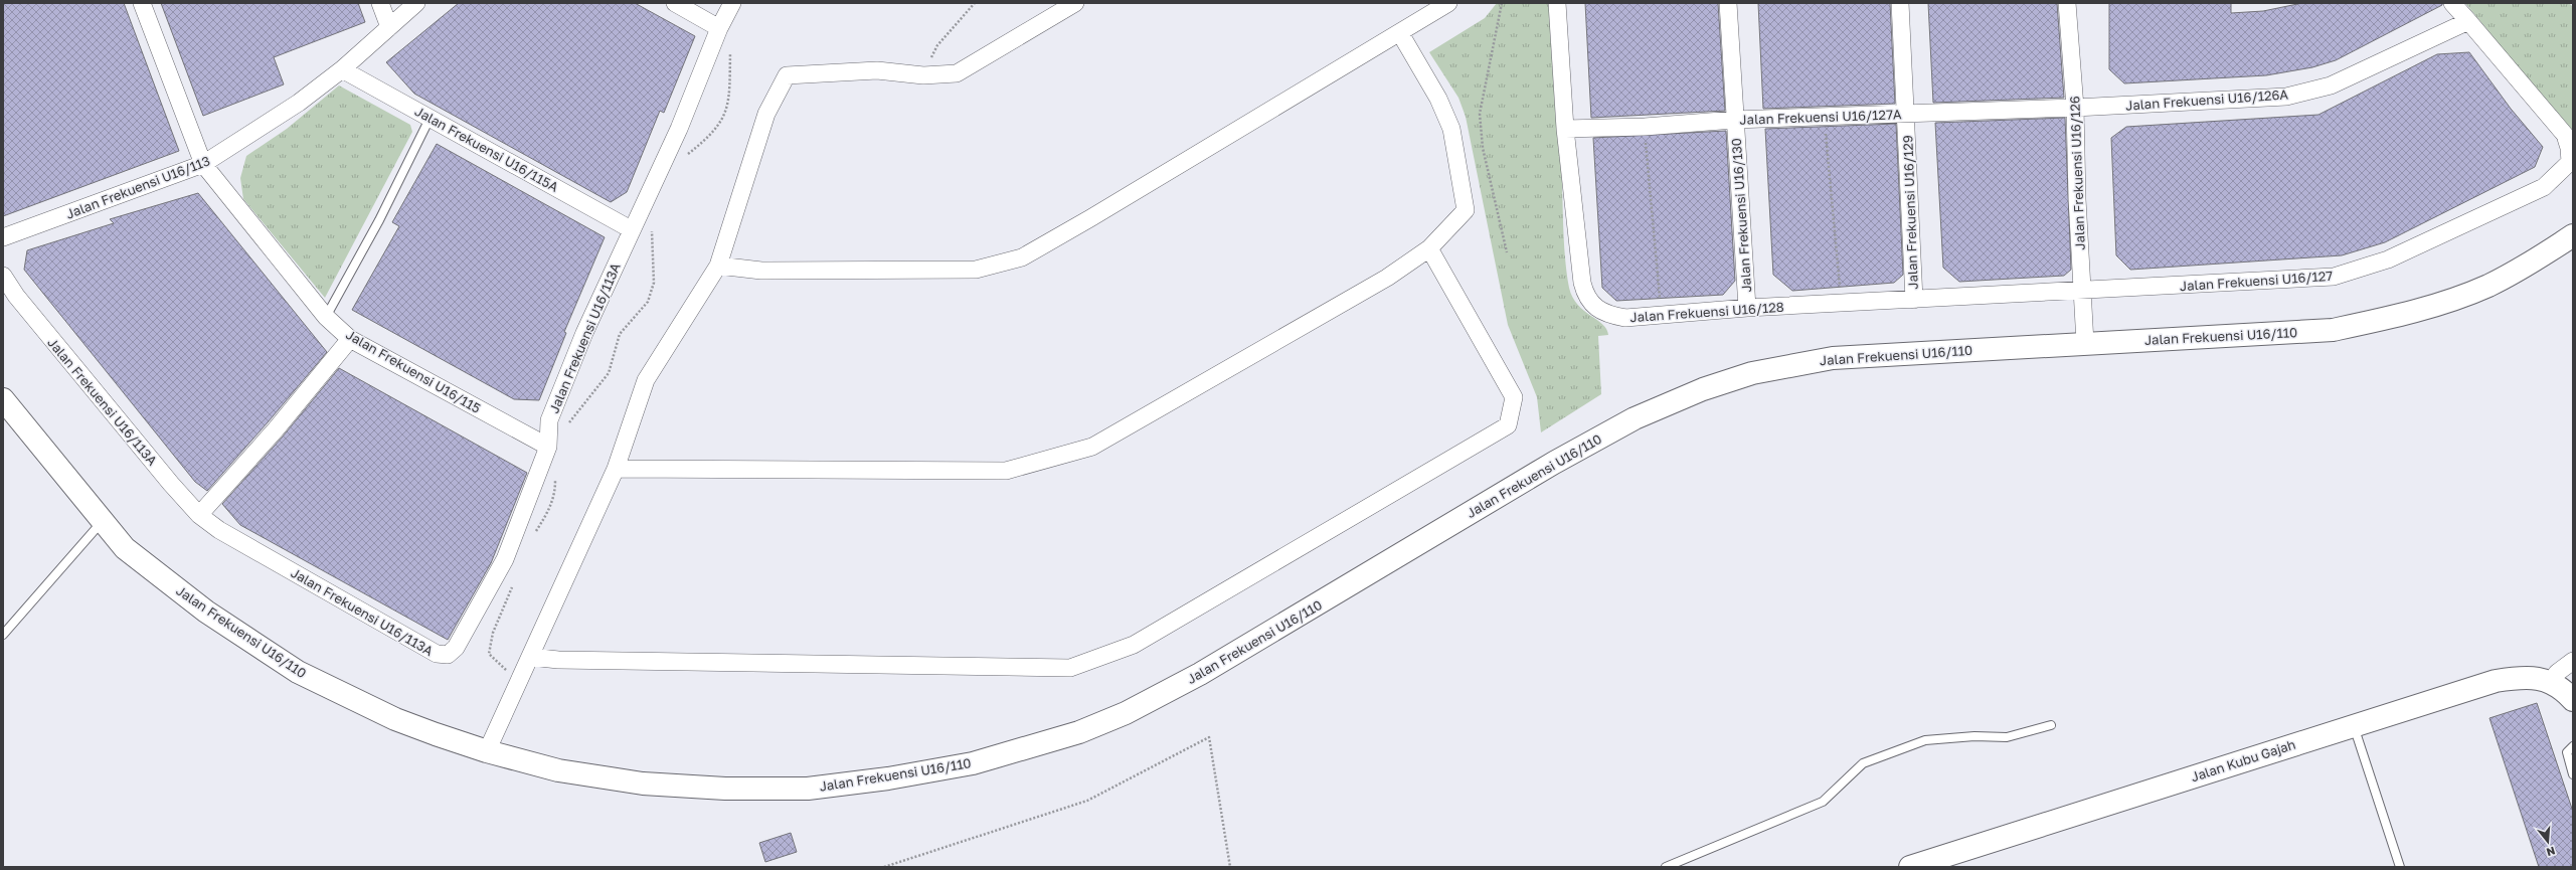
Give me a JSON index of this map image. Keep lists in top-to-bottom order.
{
  "streets": {
    "street": [
      "Jalan Frekuensi U16/126A",
      "Jalan Frekuensi U16/127A",
      "Jalan Frekuensi U16/115A",
      "Jalan Frekuensi U16/126",
      "Jalan Frekuensi U16/113",
      "Jalan Frekuensi U16/129",
      "Jalan Frekuensi U16/130",
      "Jalan Frekuensi U16/127",
      "Jalan Frekuensi U16/128",
      "Jalan Frekuensi U16/110",
      "Jalan Frekuensi U16/113A",
      "Jalan Frekuensi U16/115",
      "Jalan Kubu Gajah"
    ]
  },
  "crossings": [
    ["Jalan Frekuensi U16/126A", "Jalan Frekuensi U16/127A"],
    ["Jalan Frekuensi U16/126A", "Jalan Frekuensi U16/126"],
    ["Jalan Frekuensi U16/126A", "Jalan Frekuensi U16/127"],
    ["Jalan Frekuensi U16/127A", "Jalan Frekuensi U16/126"],
    ["Jalan Frekuensi U16/127A", "Jalan Frekuensi U16/129"],
    ["Jalan Frekuensi U16/127A", "Jalan Frekuensi U16/130"],
    ["Jalan Frekuensi U16/127A", "Jalan Frekuensi U16/128"],
    ["Jalan Frekuensi U16/115A", "Jalan Frekuensi U16/113"],
    ["Jalan Frekuensi U16/115A", "Jalan Frekuensi U16/113A"],
    ["Jalan Frekuensi U16/126", "Jalan Frekuensi U16/127"],
    ["Jalan Frekuensi U16/126", "Jalan Frekuensi U16/128"],
    ["Jalan Frekuensi U16/126", "Jalan Frekuensi U16/110"],
    ["Jalan Frekuensi U16/113", "Jalan Frekuensi U16/115"],
    ["Jalan Frekuensi U16/129", "Jalan Frekuensi U16/128"],
    ["Jalan Frekuensi U16/130", "Jalan Frekuensi U16/128"],
    ["Jalan Frekuensi U16/127", "Jalan Frekuensi U16/128"],
    ["Jalan Frekuensi U16/113A", "Jalan Frekuensi U16/115"]
  ],
  "north": "bottom"
}
